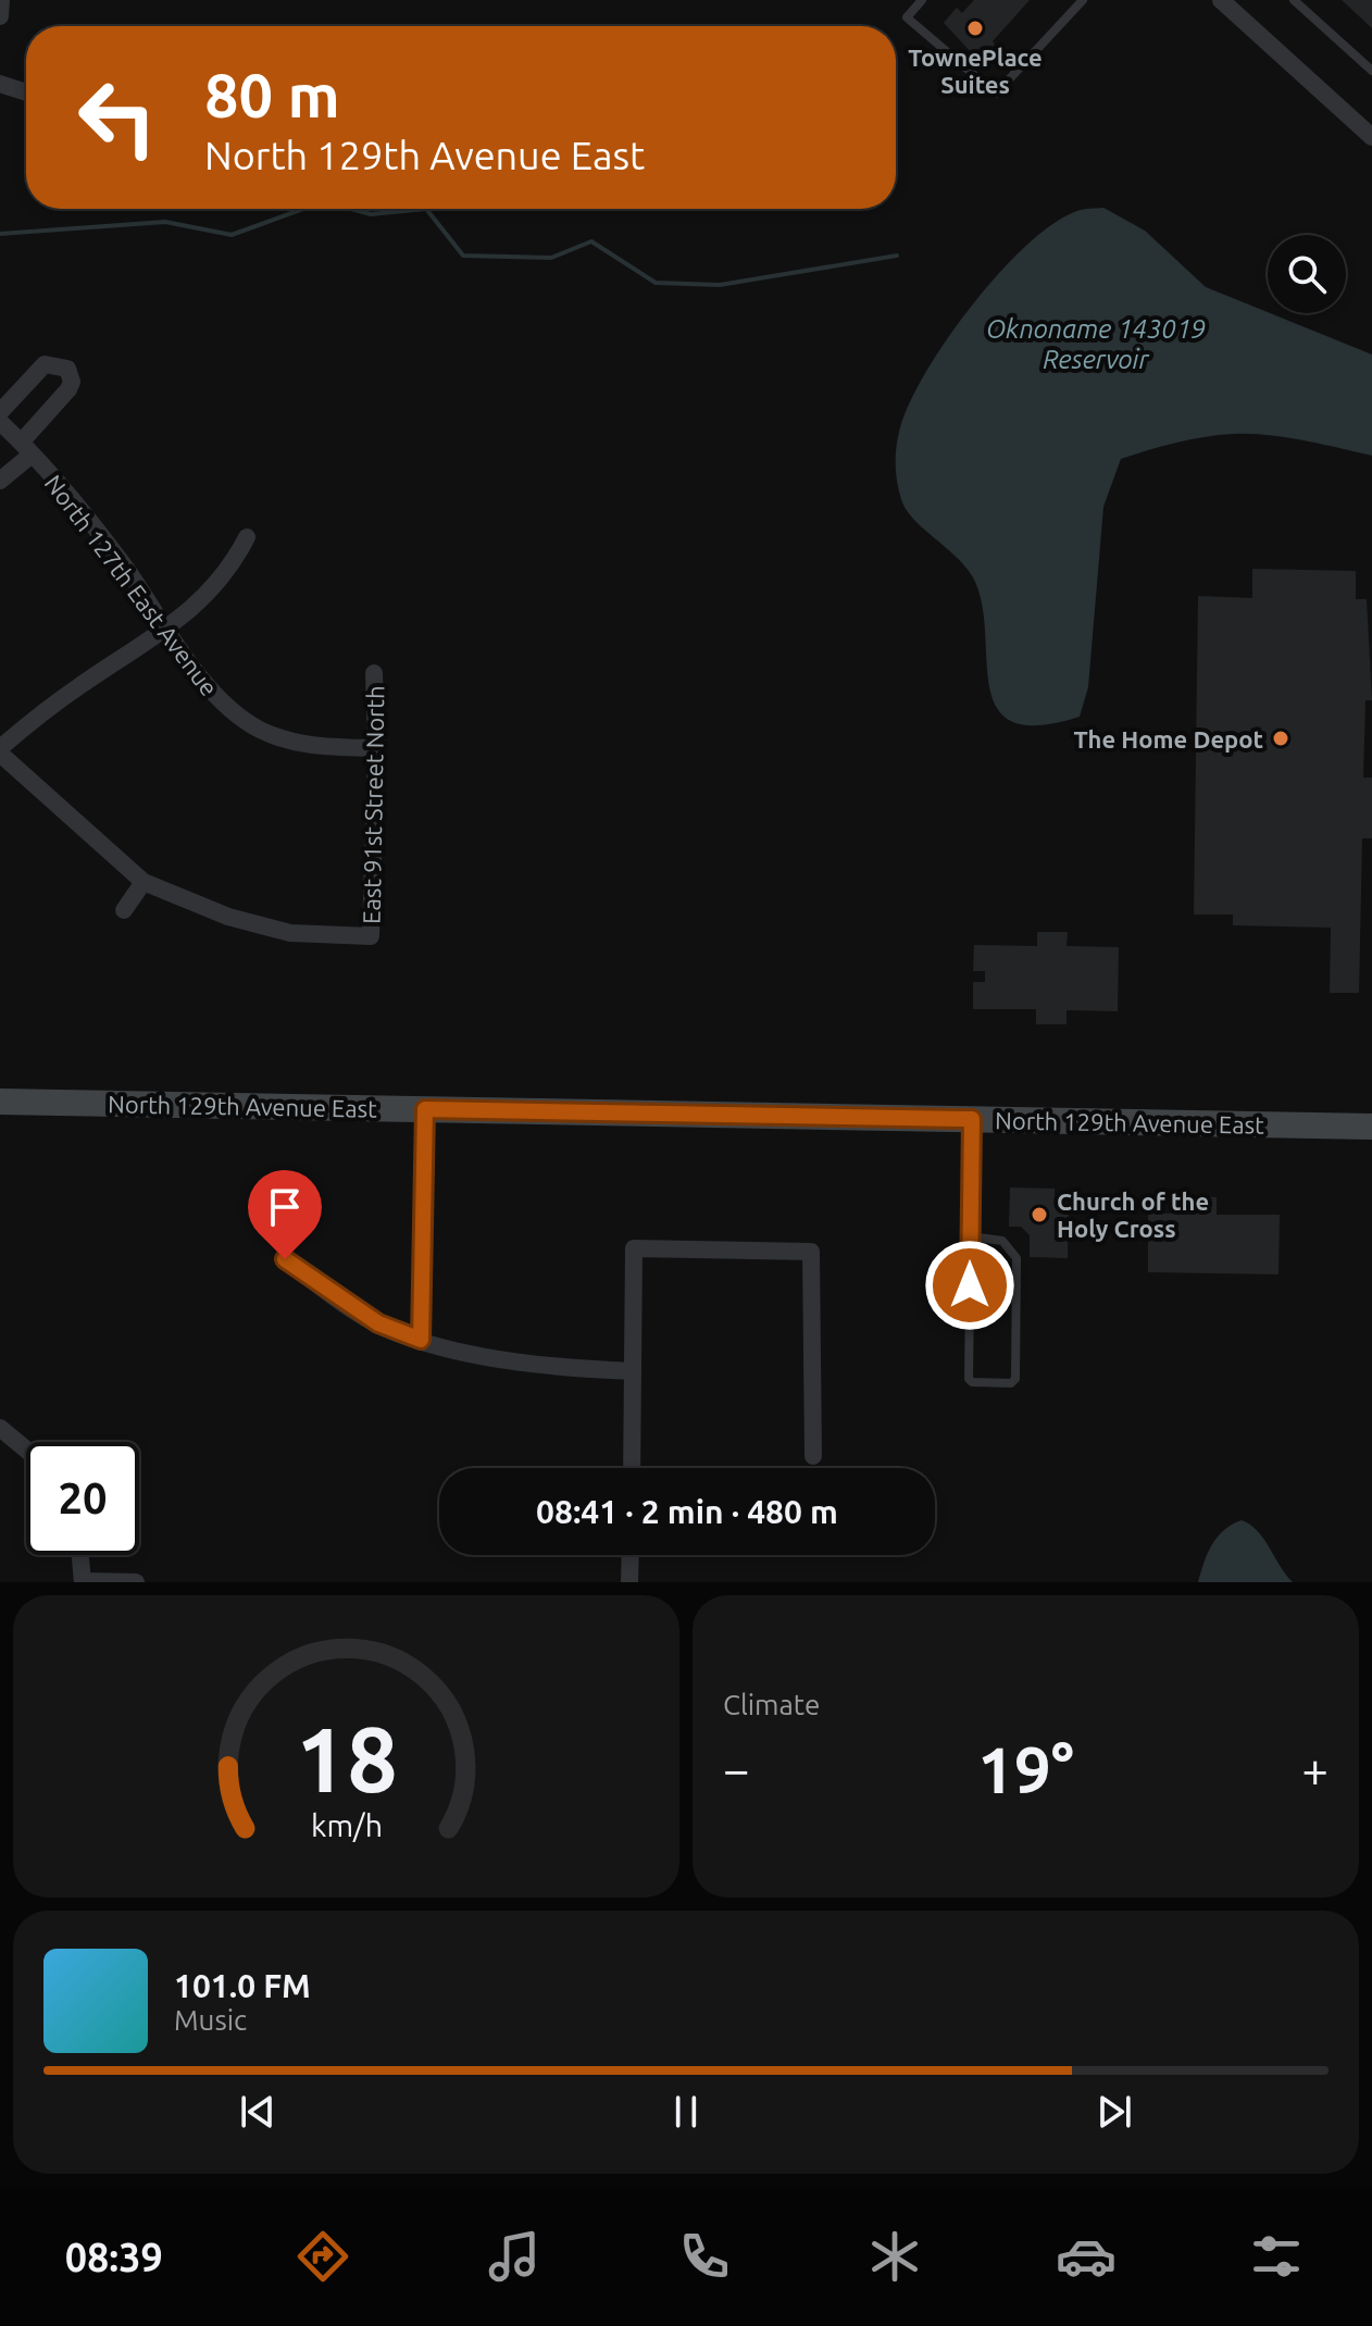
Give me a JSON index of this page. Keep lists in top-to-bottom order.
{
  "streets": {
    "main road": ["North 129th Avenue East"],
    "street": ["North 127th East Avenue", "East 91st Street North"]
  },
  "crossings": [
    ["North 127th East Avenue", "East 91st Street North"]
  ],
  "water": ["Oknoname 143019 Reservoir"],
  "places": ["TownePlace Suites", "The Home Depot", "Church of the Holy Cross"],
  "page": {
    "turn": ["80 m", "North 129th Avenue East"],
    "limit": "20",
    "trip": "08:41 · 2 min · 480 m",
    "tile": "Climate",
    "heat": ["−", "19°", "+"],
    "song": ["101.0 FM", "Music"],
    "tabs": "08:39",
    "gauge": ["18", "km/h"]
  }
}
